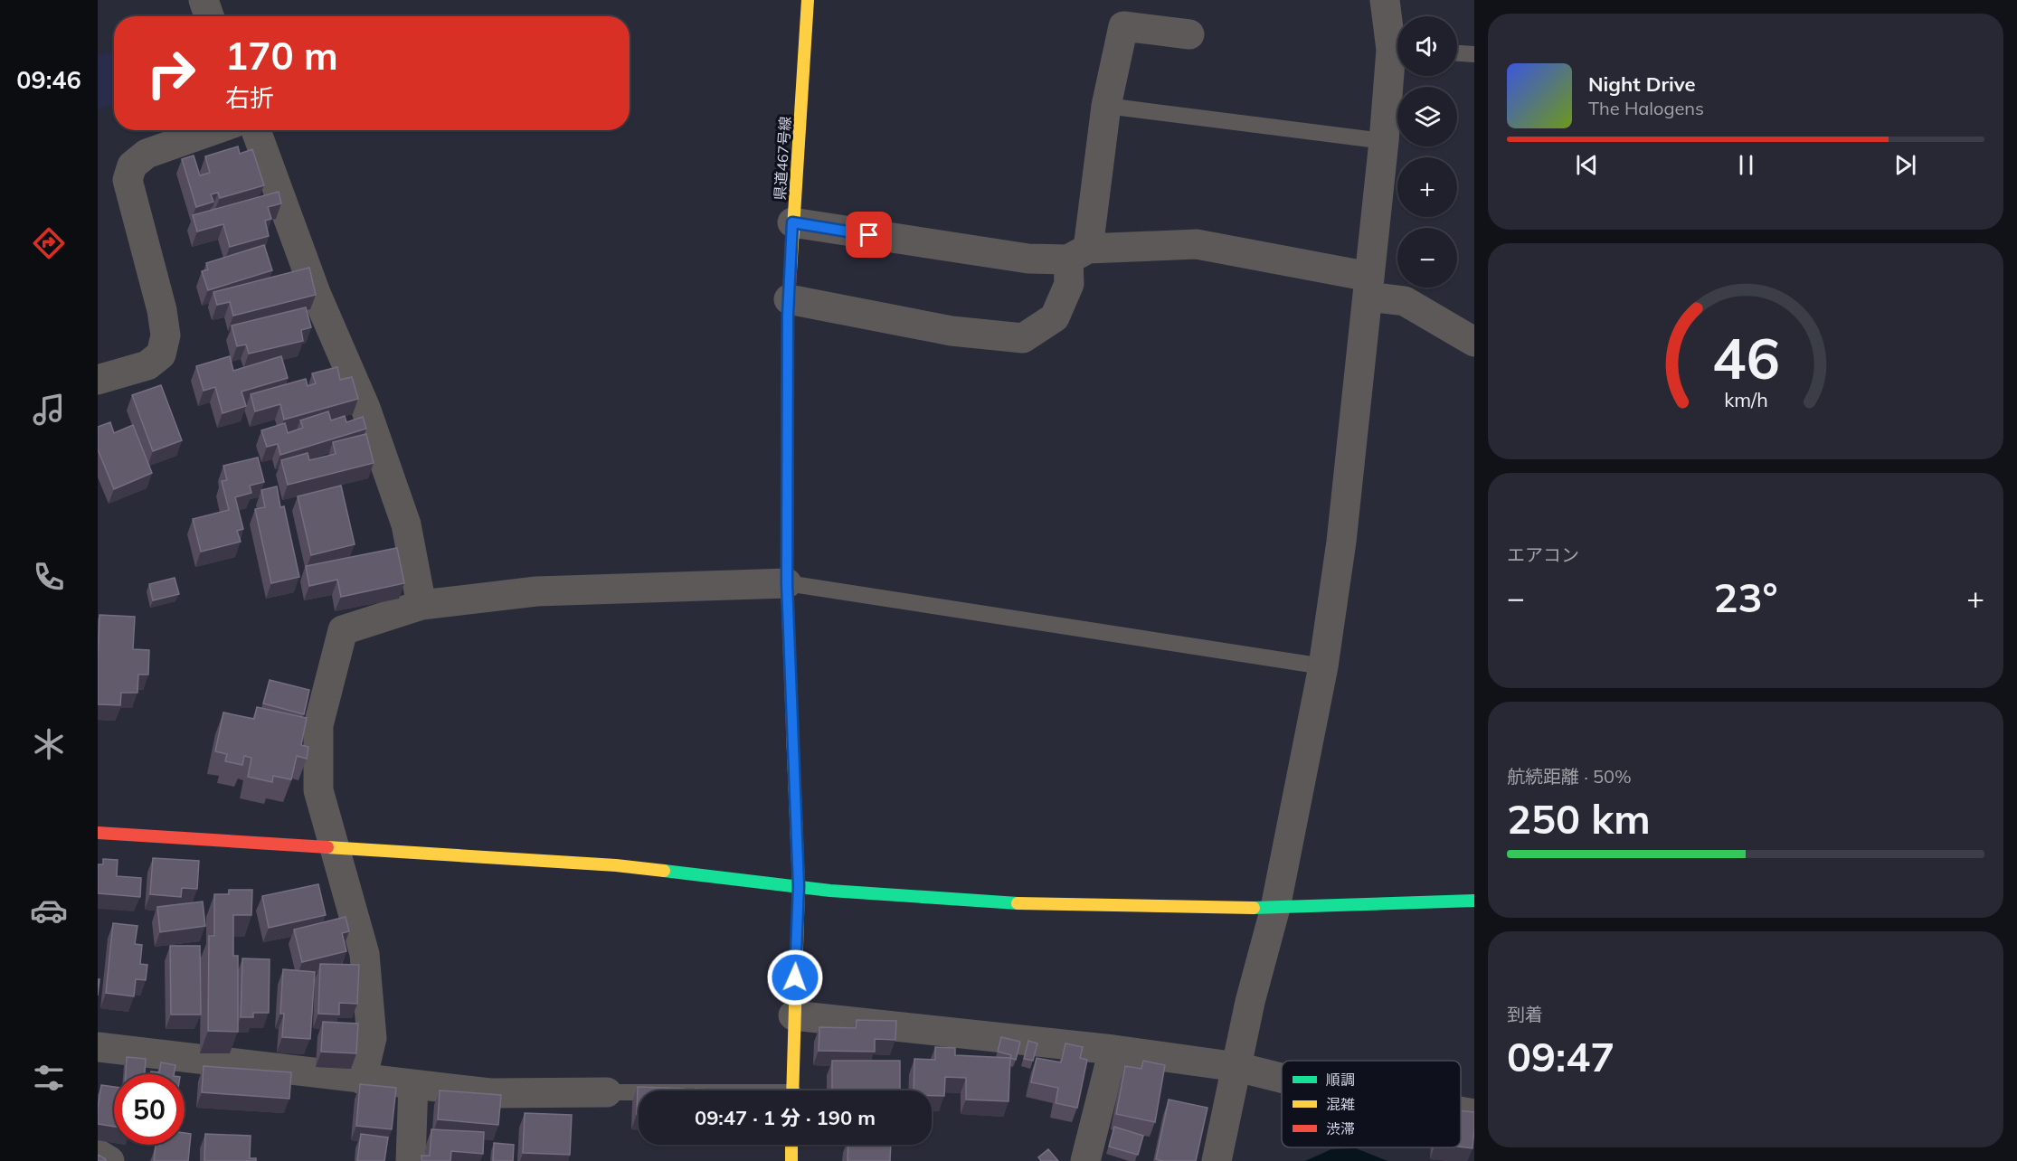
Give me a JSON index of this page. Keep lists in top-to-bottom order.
{
  "streets": {
    "street": ["県道467号線"]
  },
  "legend": ["順調", "混雑", "渋滞"],
  "page": {
    "tabs": "09:46",
    "map_buttons": ["+", "−"],
    "turn": ["170 m", "右折"],
    "song": ["Night Drive", "The Halogens"],
    "tile": [
      "エアコン",
      ["航続距離 · 50%", "250 km"],
      ["到着", "09:47"]
    ],
    "heat": ["−", "23°", "+"],
    "limit": "50",
    "trip": "09:47 · 1 分 · 190 m",
    "gauge": ["46", "km/h"]
  }
}
